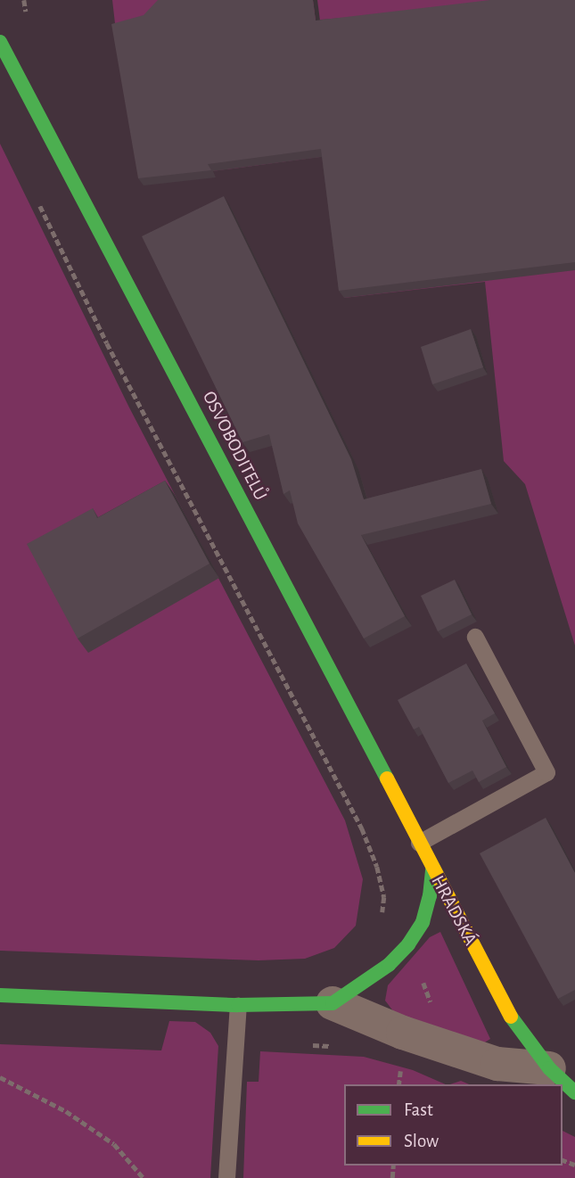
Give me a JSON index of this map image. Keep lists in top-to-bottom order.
{
  "streets": {
    "street": ["OSVOBODITELŮ", "HRADSKÁ"]
  },
  "crossings": [
    ["OSVOBODITELŮ", "HRADSKÁ"]
  ],
  "legend": ["Fast", "Slow"]
}
